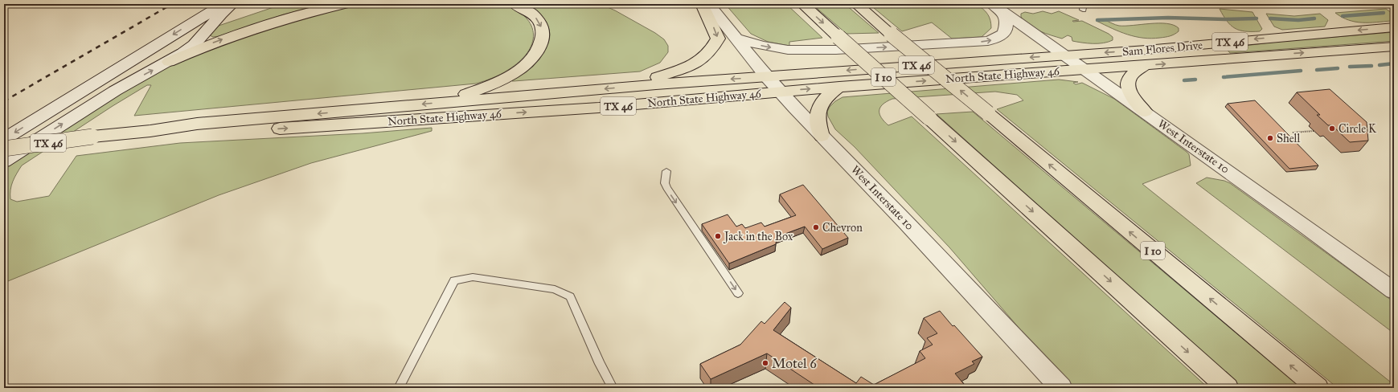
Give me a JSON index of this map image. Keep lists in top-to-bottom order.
{
  "streets": {
    "main road": [
      "TX 46",
      "Sam Flores Drive",
      "North State Highway 46",
      "I 10"
    ],
    "street": ["West Interstate 10"]
  },
  "crossings": [
    ["Sam Flores Drive", "North State Highway 46"],
    ["Sam Flores Drive", "West Interstate 10"],
    ["North State Highway 46", "West Interstate 10"]
  ],
  "places": [
    "Circle K",
    "Shell",
    "Chevron",
    "Jack in the Box",
    "Motel 6"
  ]
}
